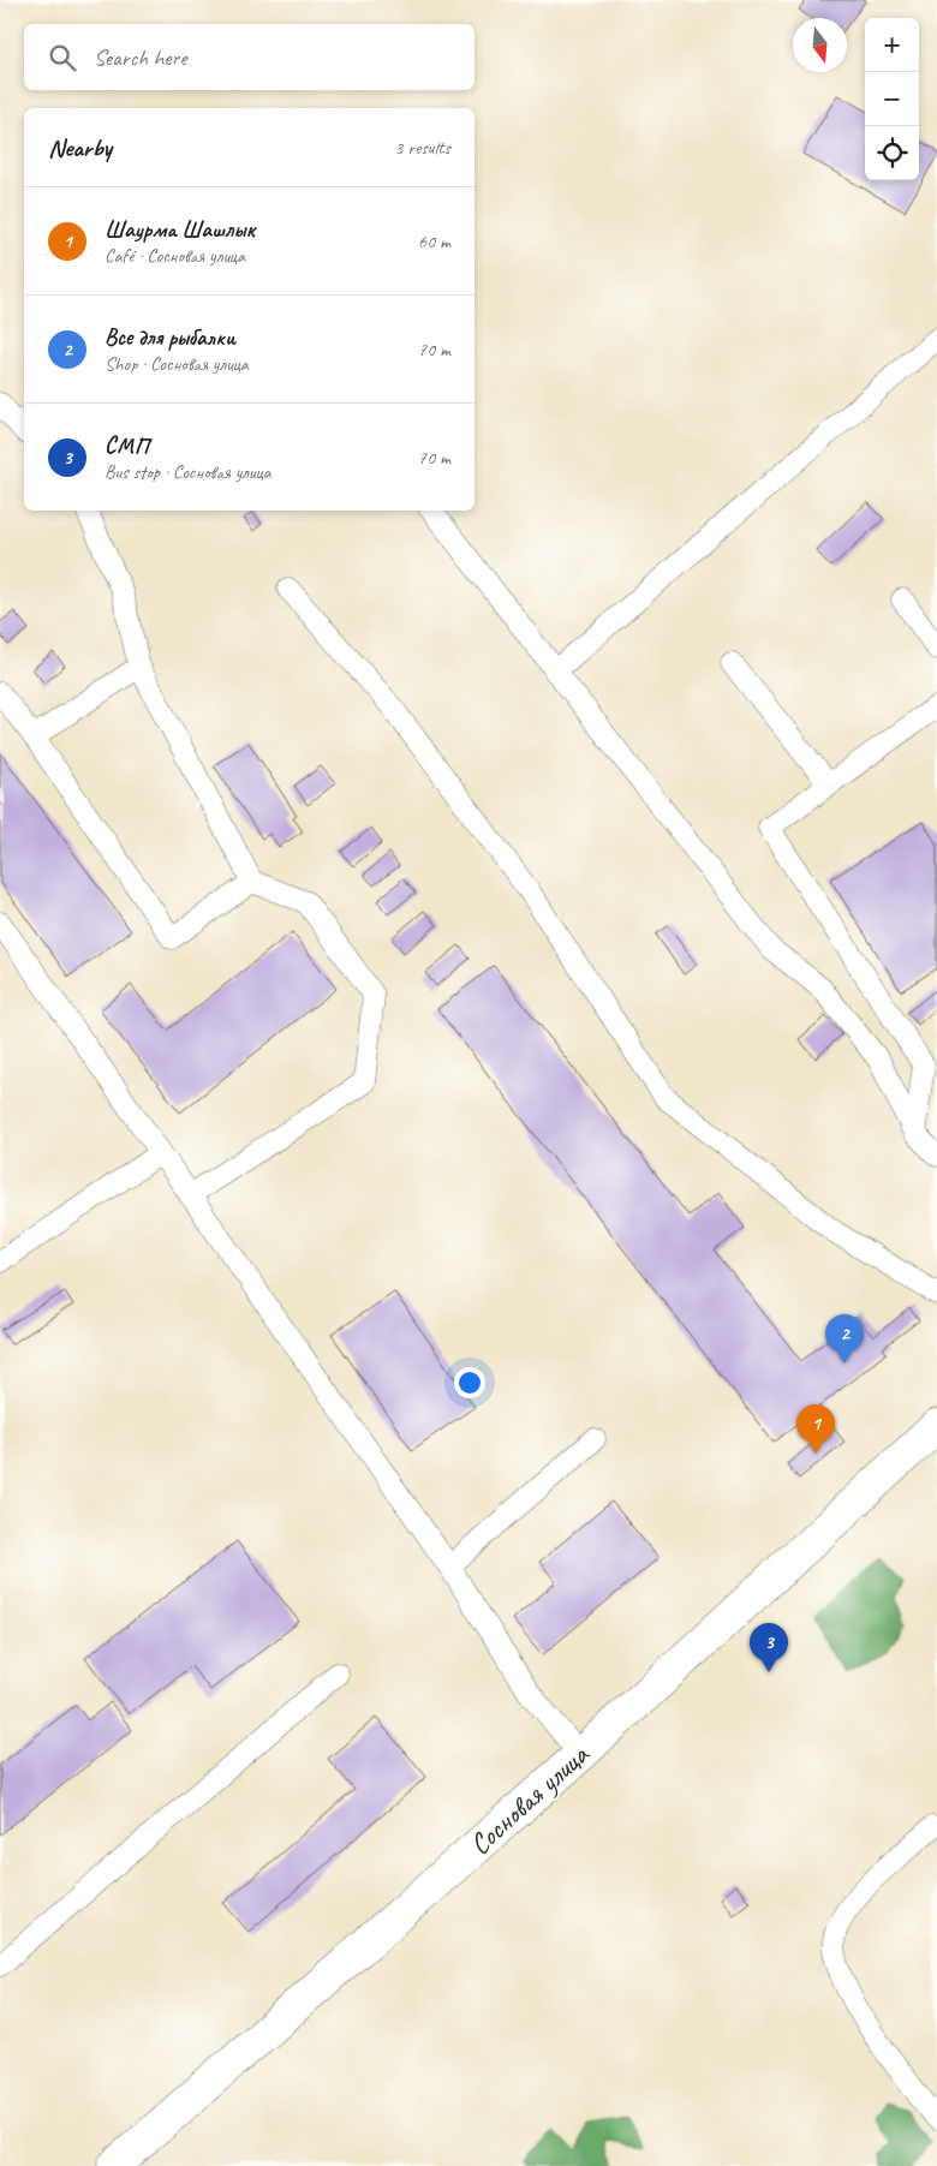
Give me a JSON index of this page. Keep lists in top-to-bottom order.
{
  "streets": {
    "main road": ["Сосновая улица"]
  },
  "north": "bottom",
  "page": {
    "map_buttons": ["+", "−"],
    "search": "Search here",
    "heading": ["Nearby", "3 results"],
    "list": [
      {
        "mark": "1",
        "name": "Шаурма Шашлык",
        "note": "Café · Сосновая улица",
        "value": "60 m"
      },
      {
        "mark": "2",
        "name": "Все для рыбалки",
        "note": "Shop · Сосновая улица",
        "value": "70 m"
      },
      {
        "mark": "3",
        "name": "СМП",
        "note": "Bus stop · Сосновая улица",
        "value": "70 m"
      }
    ],
    "pins": ["2", "1", "3"]
  }
}
